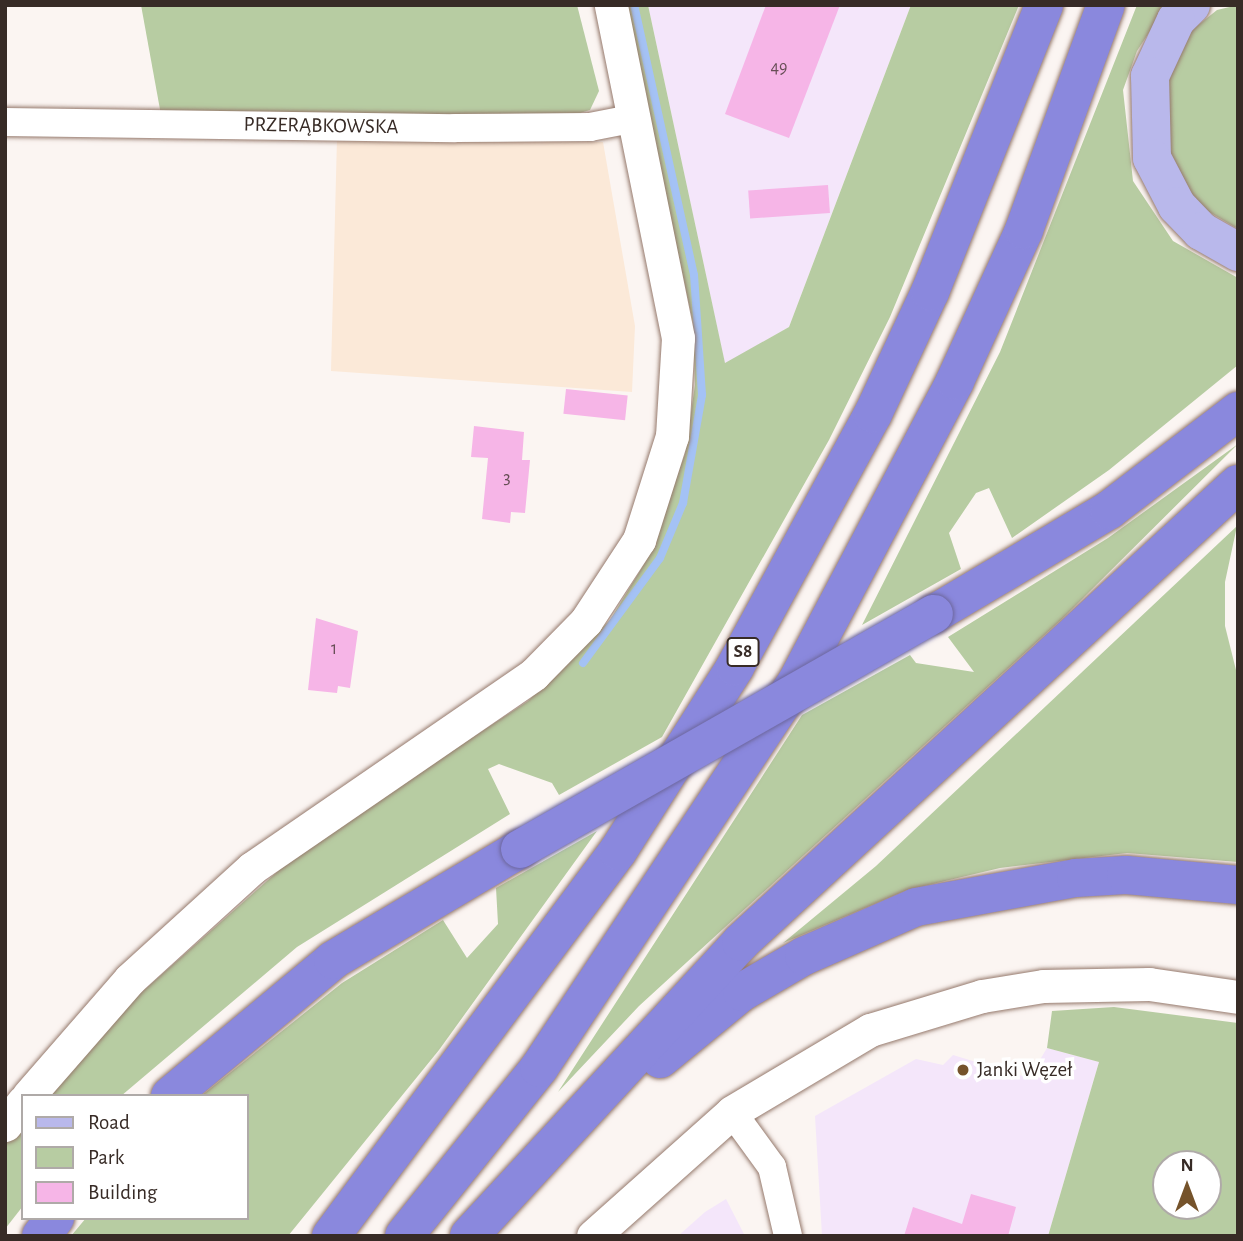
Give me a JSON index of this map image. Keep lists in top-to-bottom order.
{
  "streets": {
    "highway": ["S8"],
    "street": ["PRZERĄBKOWSKA"]
  },
  "places": ["Janki Węzeł"],
  "house_numbers": ["49", "3", "1"],
  "legend": ["Road", "Park", "Building"],
  "north": "top"
}
